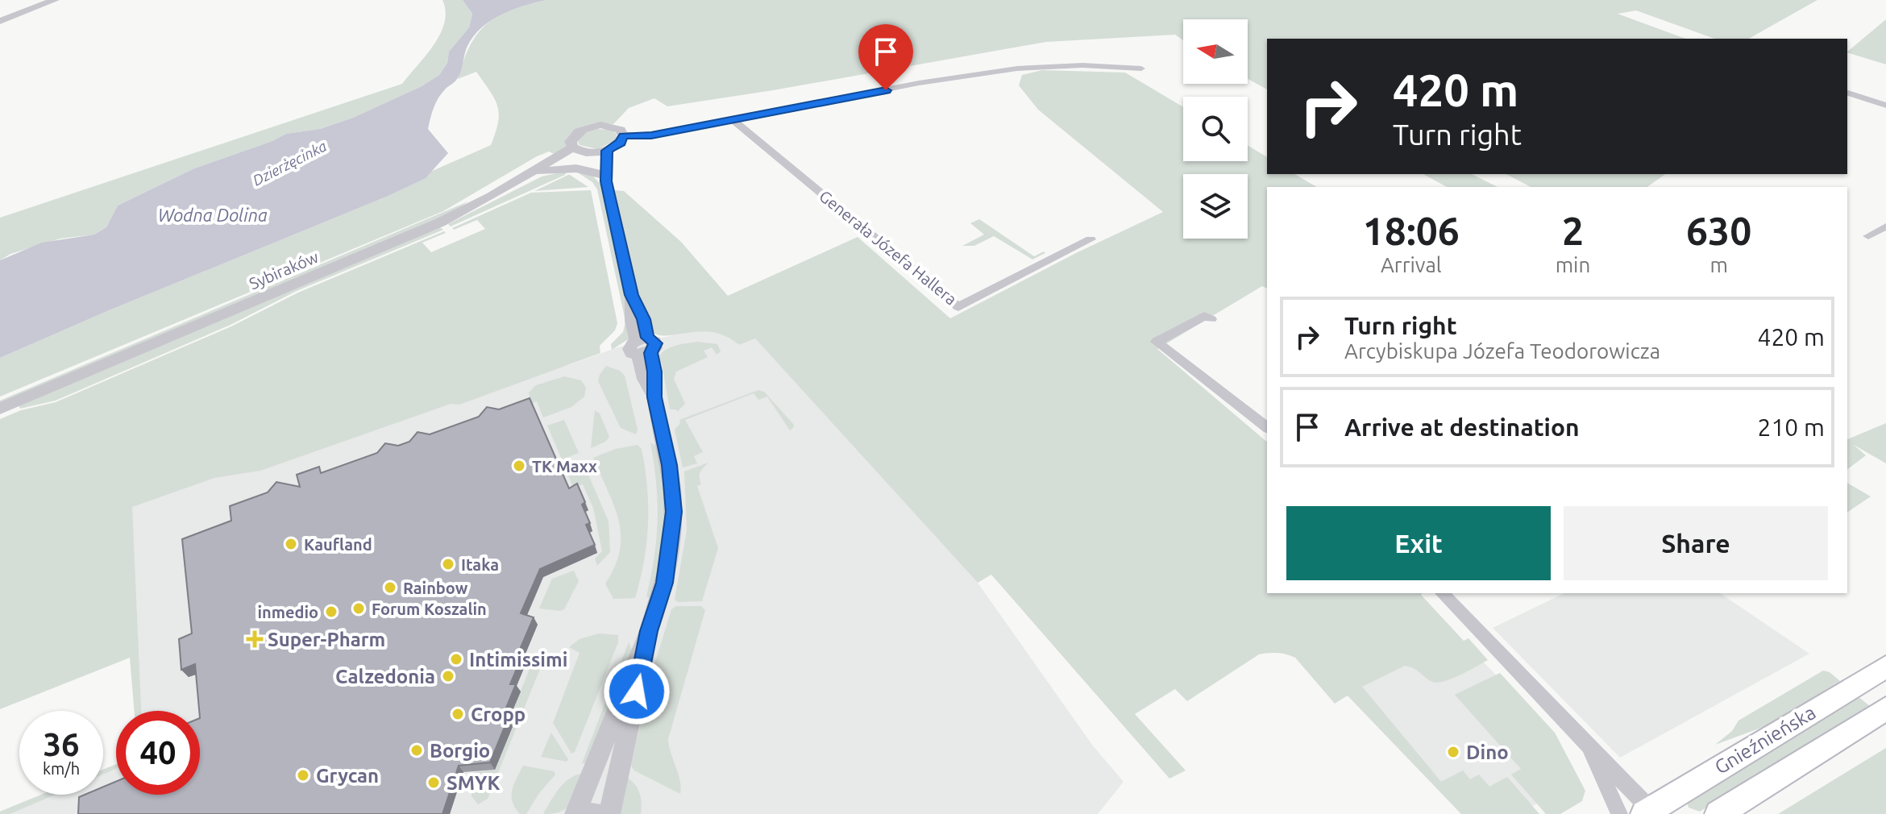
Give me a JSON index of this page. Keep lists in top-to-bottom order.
{
  "streets": {
    "main road": ["Gnieźnieńska"],
    "street": ["Generała Józefa Hallera", "Sybiraków"]
  },
  "water": ["Dzierżęcinka", "Wodna Dolina"],
  "places": {
    "other": [
      "TK Maxx",
      "Kaufland",
      "Itaka",
      "Rainbow",
      "Forum Koszalin",
      "inmedio",
      "Intimissimi",
      "Calzedonia",
      "Cropp",
      "Borgio",
      "Dino",
      "Grycan",
      "SMYK"
    ],
    "health": ["Super-Pharm"]
  },
  "north": "left",
  "page": {
    "turn": ["420 m", "Turn right"],
    "eta": [
      "18:06",
      "Arrival",
      "2",
      "min",
      "630",
      "m"
    ],
    "list": [
      {
        "name": "Turn right",
        "note": "Arcybiskupa Józefa Teodorowicza",
        "value": "420 m"
      },
      {
        "name": "Arrive at destination",
        "value": "210 m"
      }
    ],
    "buttons": ["Exit", "Share"],
    "speed": "36 km/h",
    "limit": "40"
  }
}
